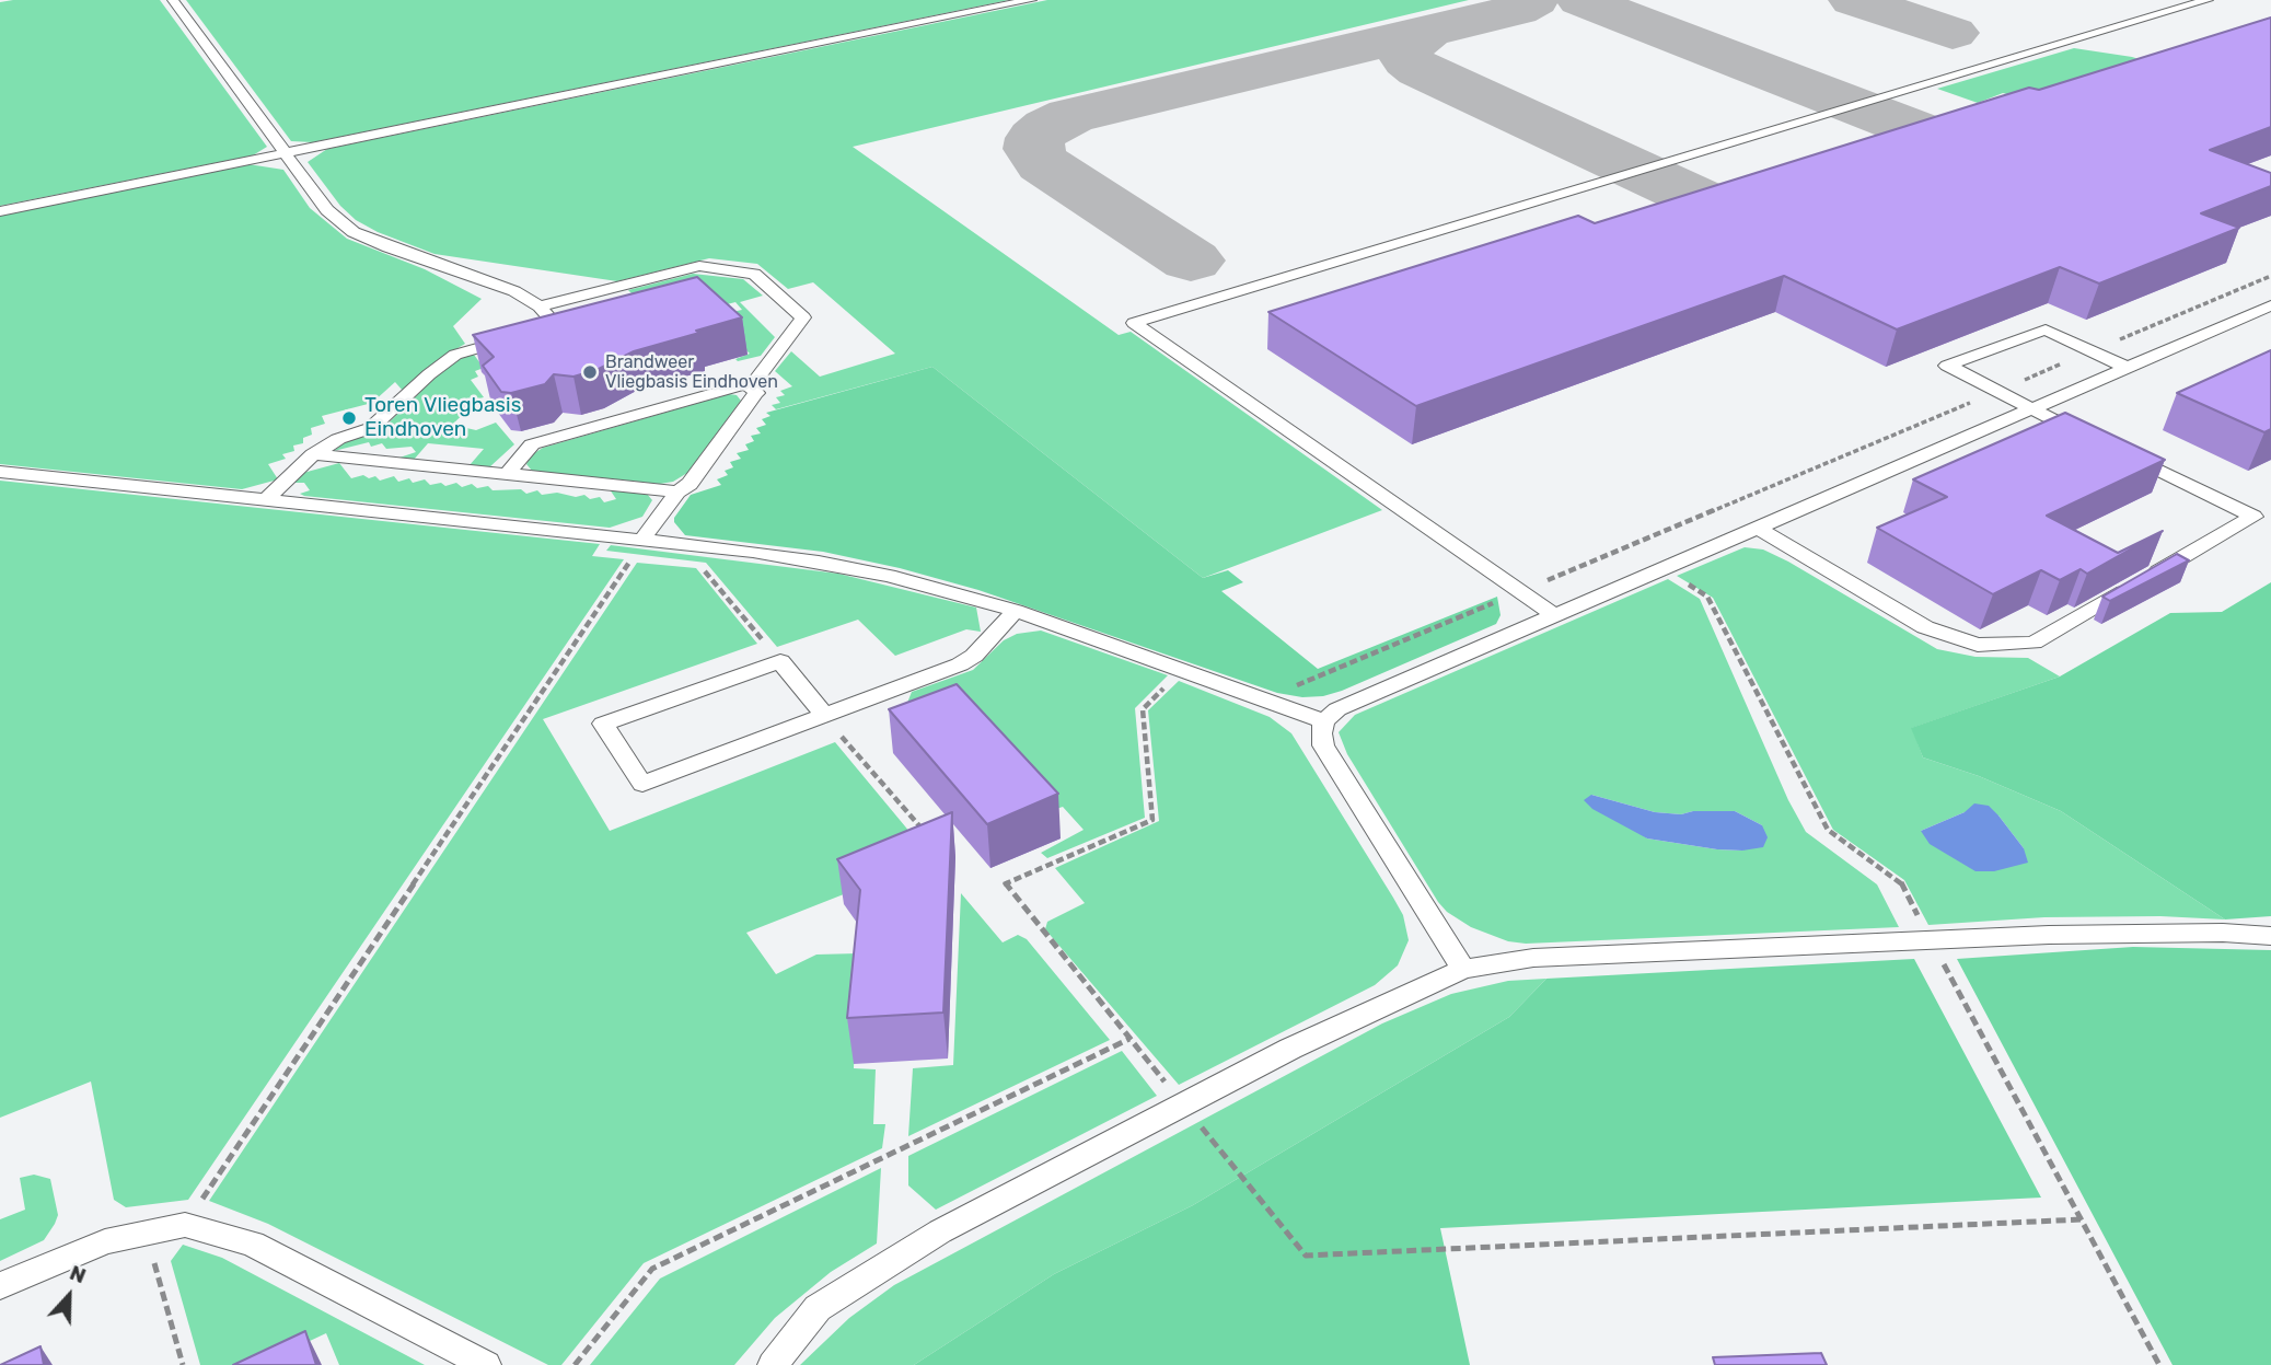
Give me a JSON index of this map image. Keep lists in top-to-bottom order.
{
  "places": ["Brandweer Vliegbasis Eindhoven", "Toren Vliegbasis Eindhoven"],
  "north": "top"
}
